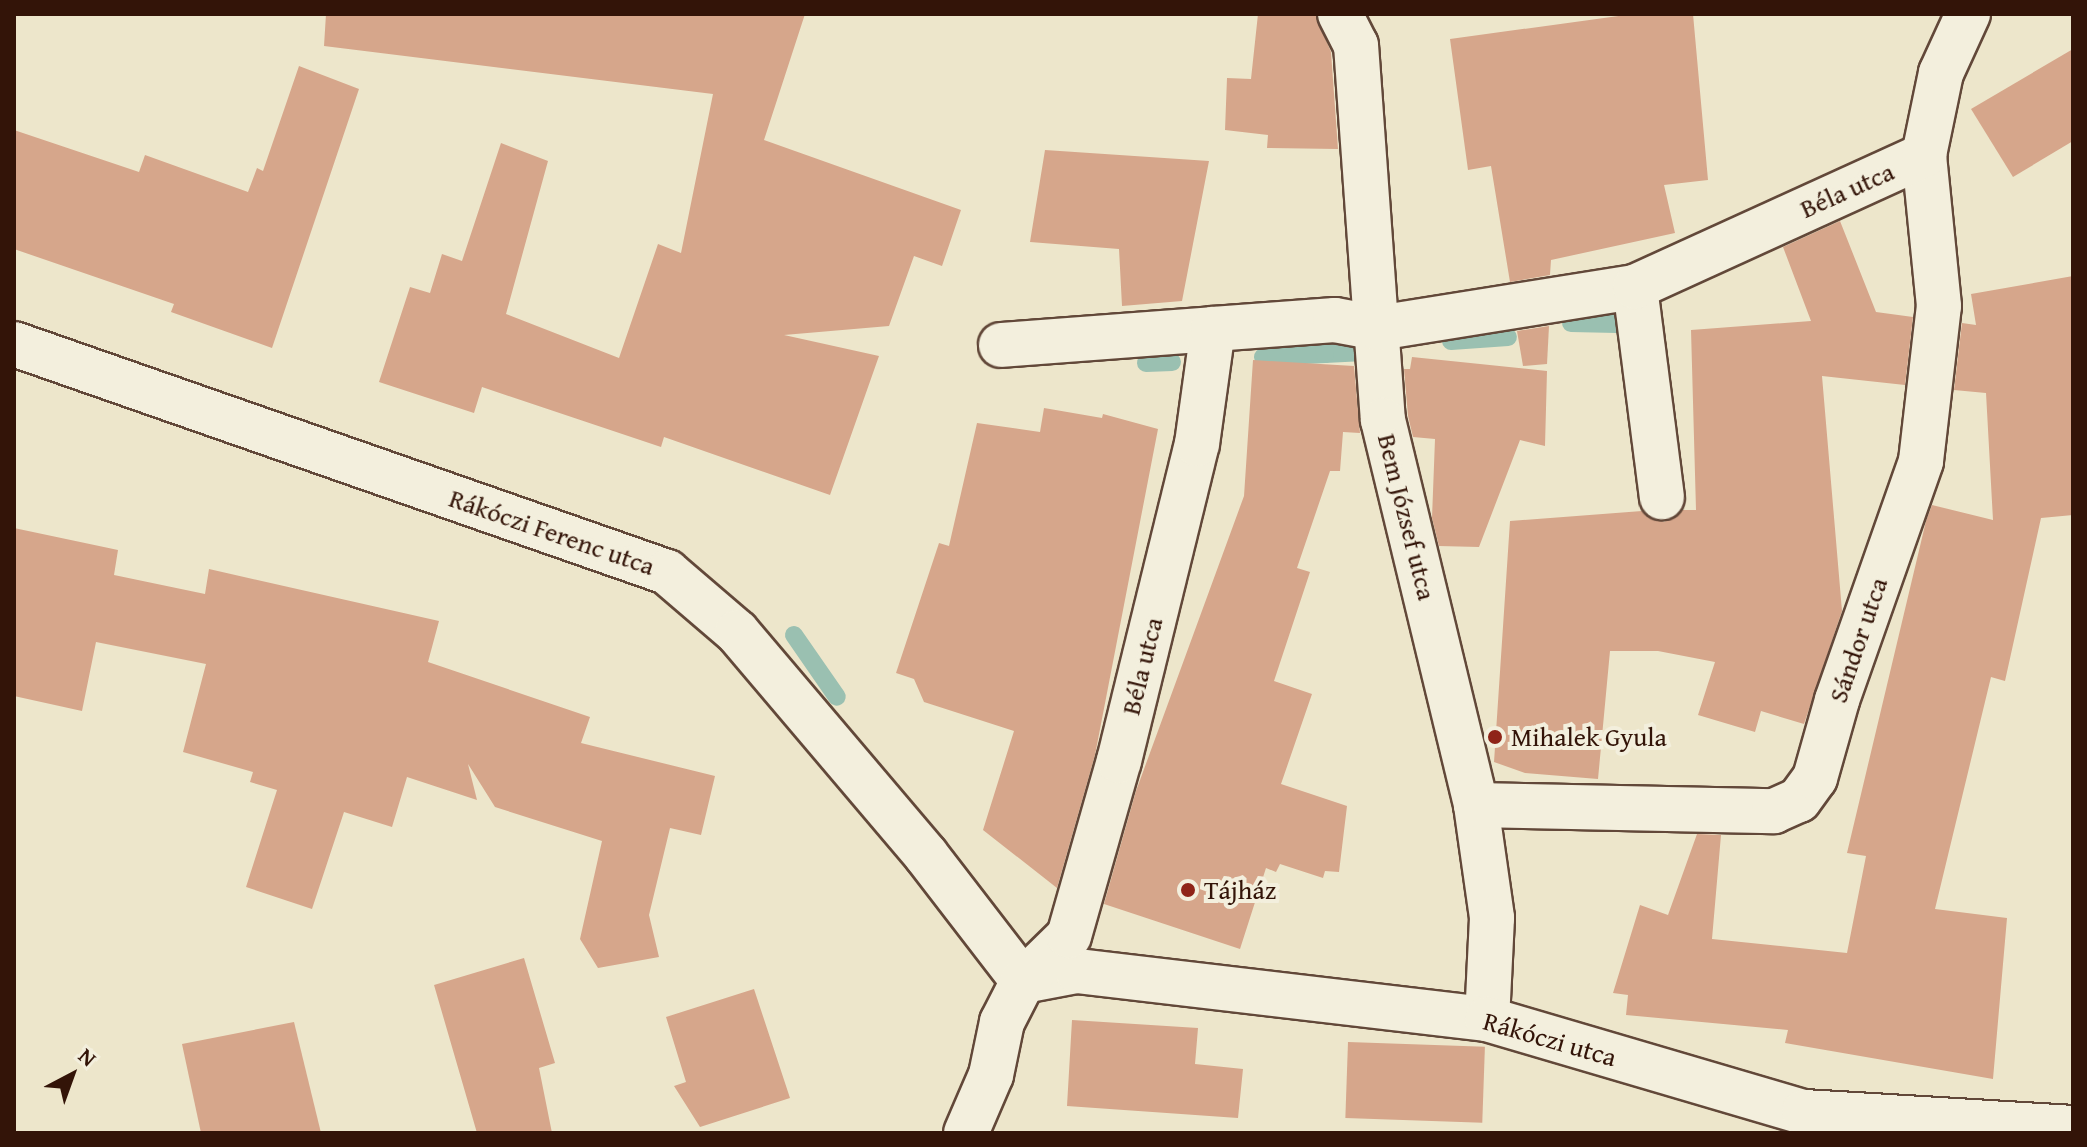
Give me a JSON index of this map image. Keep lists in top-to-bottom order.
{
  "streets": {
    "street": [
      "Béla utca",
      "Bem József utca",
      "Rákóczi Ferenc utca",
      "Sándor utca",
      "Rákóczi utca"
    ]
  },
  "crossings": [
    ["Béla utca", "Bem József utca"],
    ["Béla utca", "Rákóczi Ferenc utca"],
    ["Béla utca", "Sándor utca"],
    ["Béla utca", "Rákóczi utca"],
    ["Bem József utca", "Sándor utca"],
    ["Bem József utca", "Rákóczi utca"],
    ["Rákóczi Ferenc utca", "Rákóczi utca"]
  ],
  "places": ["Mihalek Gyula", "Tájház"],
  "north": "top right"
}
